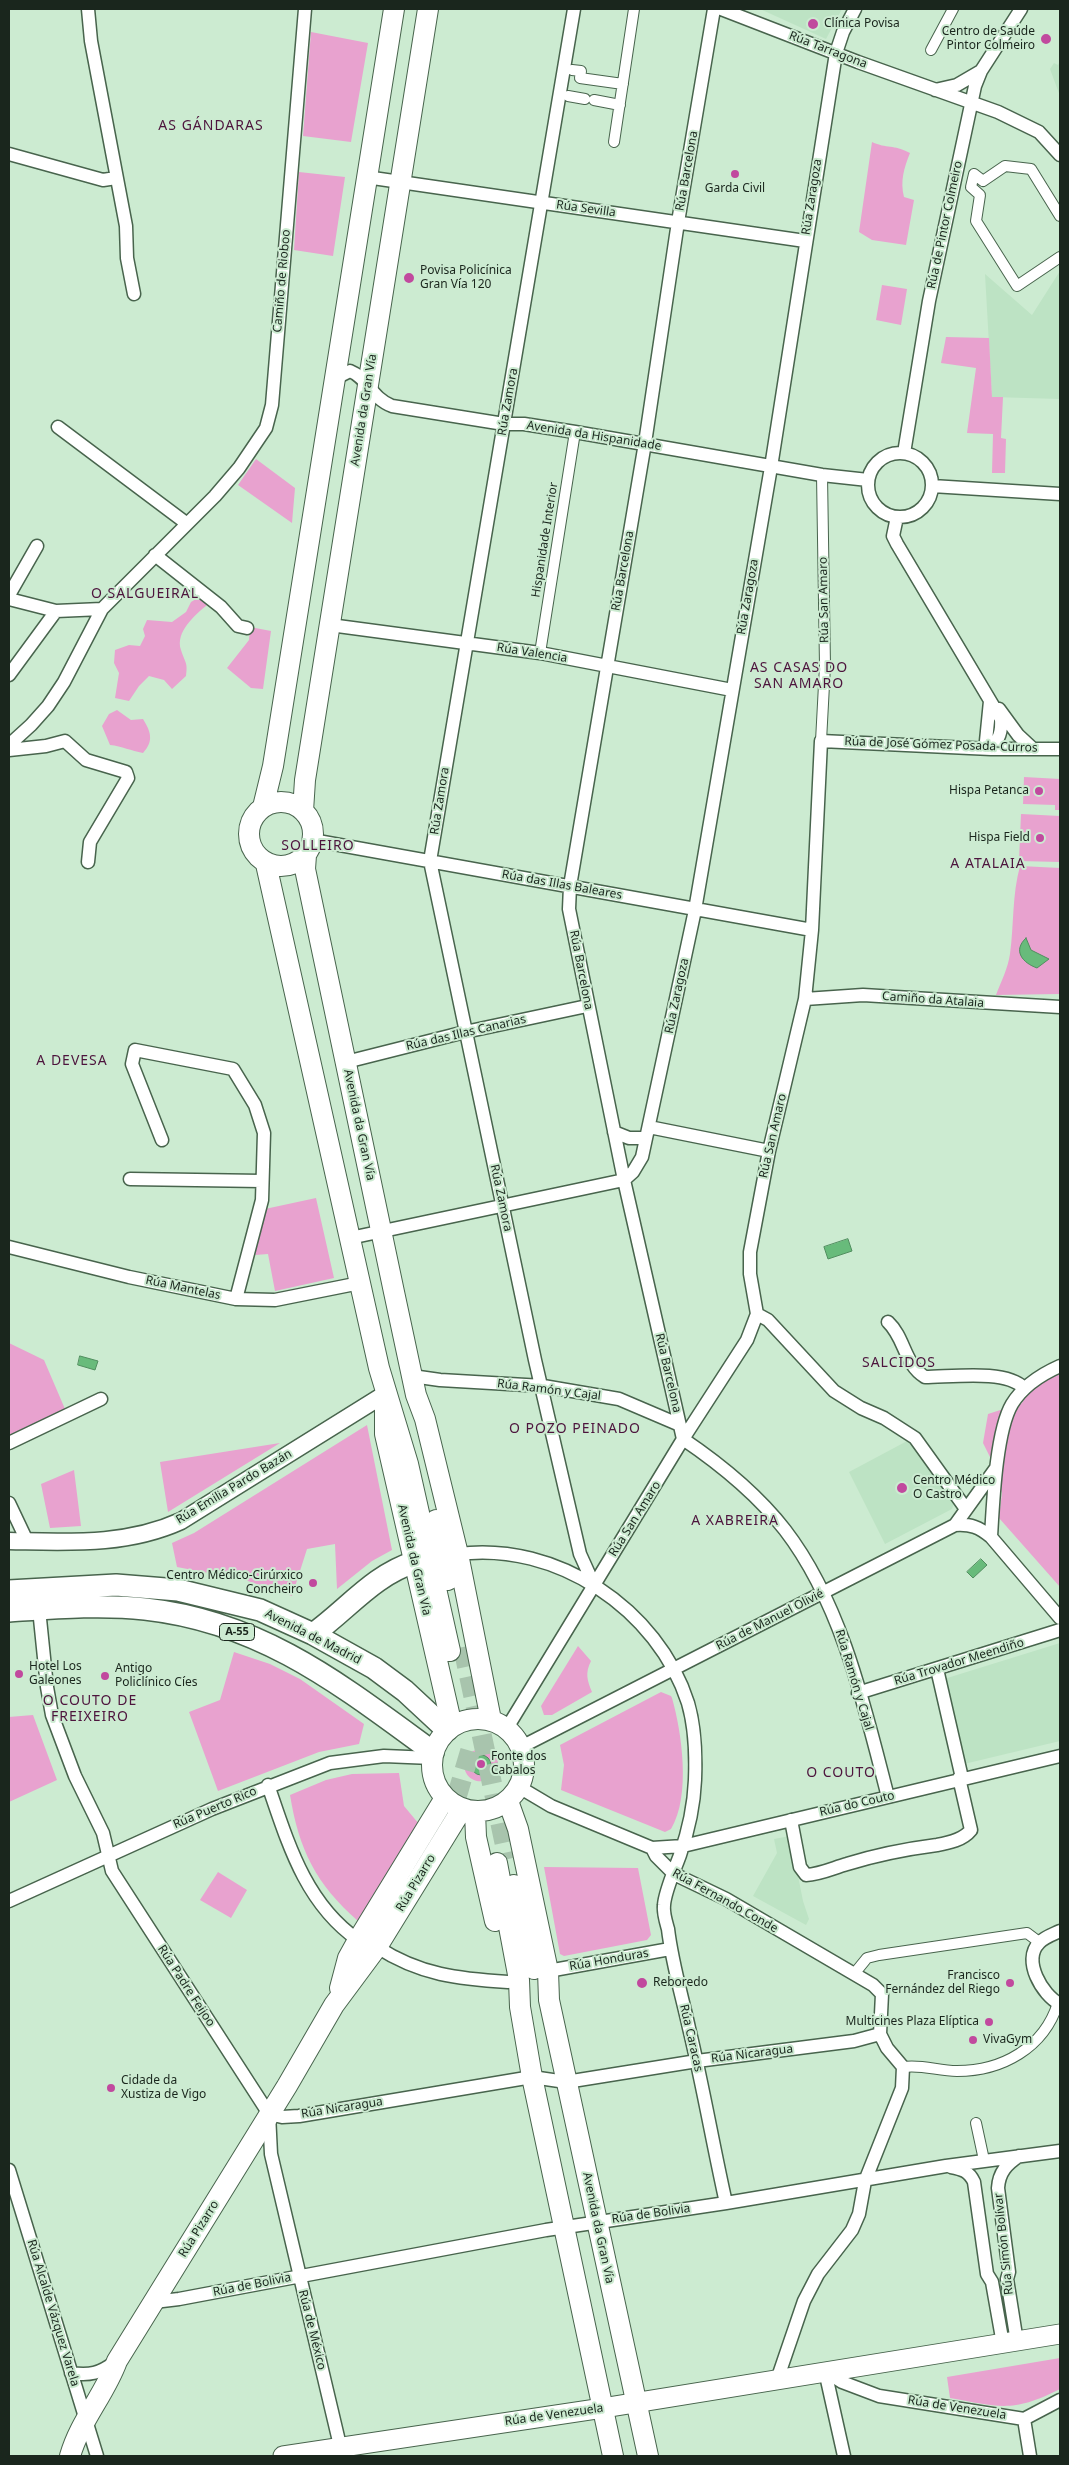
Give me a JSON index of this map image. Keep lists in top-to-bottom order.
{
  "streets": {
    "highway": ["A-55", "Avenida de Madrid"],
    "main road": ["Avenida da Gran Vía", "Rúa Pizarro", "Rúa de Venezuela"],
    "street": [
      "Rúa Tarragona",
      "Rúa Barcelona",
      "Rúa Zaragoza",
      "Rúa Sevilla",
      "Rúa de Pintor Colmeiro",
      "Camiño de Rioboo",
      "Rúa Zamora",
      "Avenida da Hispanidade",
      "Hispanidade Interior",
      "Rúa San Amaro",
      "Rúa Valencia",
      "Rúa de José Gómez Posada-Curros",
      "Rúa das Illas Baleares",
      "Camiño da Atalaia",
      "Rúa das Illas Canarias",
      "Rúa Mantelas",
      "Rúa Ramón y Cajal",
      "Rúa Emilia Pardo Bazán",
      "Rúa de Manuel Olivié",
      "Rúa Trovador Meendiño",
      "Rúa do Couto",
      "Rúa Puerto Rico",
      "Rúa Fernando Conde",
      "Rúa Honduras",
      "Rúa Padre Feijoo",
      "Rúa Caracas",
      "Rúa Nicaragua",
      "Rúa de Bolivia",
      "Rúa Simón Bolívar",
      "Rúa Alcalde Vázquez Varela",
      "Rúa de México"
    ]
  },
  "crossings": [
    ["Rúa Tarragona", "Rúa Zaragoza"],
    ["Rúa Tarragona", "Rúa de Pintor Colmeiro"],
    ["Rúa Barcelona", "Rúa Zaragoza"],
    ["Rúa Barcelona", "Rúa Sevilla"],
    ["Rúa Barcelona", "Avenida da Hispanidade"],
    ["Rúa Barcelona", "Rúa San Amaro"],
    ["Rúa Barcelona", "Rúa Valencia"],
    ["Rúa Barcelona", "Rúa das Illas Baleares"],
    ["Rúa Barcelona", "Rúa das Illas Canarias"],
    ["Rúa Barcelona", "Rúa Ramón y Cajal"],
    ["Rúa Zaragoza", "Rúa Sevilla"],
    ["Rúa Zaragoza", "Avenida da Hispanidade"],
    ["Rúa Zaragoza", "Rúa Valencia"],
    ["Rúa Zaragoza", "Rúa das Illas Baleares"],
    ["Rúa Sevilla", "Rúa Zamora"],
    ["Rúa Sevilla", "Avenida da Gran Vía"],
    ["Rúa de Pintor Colmeiro", "Avenida da Hispanidade"],
    ["Rúa Zamora", "Avenida da Hispanidade"],
    ["Rúa Zamora", "Rúa San Amaro"],
    ["Rúa Zamora", "Rúa Valencia"],
    ["Rúa Zamora", "Rúa das Illas Baleares"],
    ["Rúa Zamora", "Rúa das Illas Canarias"],
    ["Rúa Zamora", "Rúa Ramón y Cajal"],
    ["Rúa Zamora", "Rúa Caracas"],
    ["Avenida da Gran Vía", "Avenida da Hispanidade"],
    ["Avenida da Gran Vía", "Rúa San Amaro"],
    ["Avenida da Gran Vía", "Rúa Valencia"],
    ["Avenida da Gran Vía", "Rúa das Illas Baleares"],
    ["Avenida da Gran Vía", "Rúa das Illas Canarias"],
    ["Avenida da Gran Vía", "Rúa Mantelas"],
    ["Avenida da Gran Vía", "Rúa Ramón y Cajal"],
    ["Avenida da Gran Vía", "Rúa Emilia Pardo Bazán"],
    ["Avenida da Gran Vía", "Rúa de Manuel Olivié"],
    ["Avenida da Gran Vía", "Avenida de Madrid"],
    ["Avenida da Gran Vía", "Rúa Puerto Rico"],
    ["Avenida da Gran Vía", "Rúa Pizarro"],
    ["Avenida da Gran Vía", "Rúa Fernando Conde"],
    ["Avenida da Gran Vía", "Rúa Honduras"],
    ["Avenida da Gran Vía", "Rúa Caracas"],
    ["Avenida da Gran Vía", "Rúa Nicaragua"],
    ["Avenida da Gran Vía", "Rúa de Bolivia"],
    ["Avenida da Gran Vía", "Rúa de Venezuela"],
    ["Avenida da Hispanidade", "Hispanidade Interior"],
    ["Avenida da Hispanidade", "Rúa San Amaro"],
    ["Hispanidade Interior", "Rúa Valencia"],
    ["Rúa San Amaro", "Rúa de José Gómez Posada-Curros"],
    ["Rúa San Amaro", "Rúa das Illas Baleares"],
    ["Rúa San Amaro", "Camiño da Atalaia"],
    ["Rúa San Amaro", "Rúa Ramón y Cajal"],
    ["Rúa San Amaro", "Rúa de Manuel Olivié"],
    ["Rúa San Amaro", "Avenida de Madrid"],
    ["Rúa San Amaro", "Rúa Puerto Rico"],
    ["Rúa San Amaro", "Rúa Pizarro"],
    ["Rúa San Amaro", "Rúa Fernando Conde"],
    ["Rúa San Amaro", "Rúa Caracas"],
    ["Rúa Ramón y Cajal", "Rúa de Manuel Olivié"],
    ["Rúa Ramón y Cajal", "Rúa Trovador Meendiño"],
    ["Rúa Ramón y Cajal", "Rúa do Couto"],
    ["Rúa de Manuel Olivié", "Avenida de Madrid"],
    ["Rúa de Manuel Olivié", "Rúa Puerto Rico"],
    ["Rúa de Manuel Olivié", "Rúa Pizarro"],
    ["Rúa de Manuel Olivié", "Rúa Fernando Conde"],
    ["Rúa de Manuel Olivié", "Rúa Caracas"],
    ["Avenida de Madrid", "Rúa Puerto Rico"],
    ["Avenida de Madrid", "Rúa Pizarro"],
    ["Avenida de Madrid", "Rúa Fernando Conde"],
    ["Avenida de Madrid", "Rúa Padre Feijoo"],
    ["Rúa do Couto", "Rúa Fernando Conde"],
    ["Rúa do Couto", "Rúa Caracas"],
    ["Rúa Puerto Rico", "Rúa Pizarro"],
    ["Rúa Puerto Rico", "Rúa Fernando Conde"],
    ["Rúa Puerto Rico", "Rúa Padre Feijoo"],
    ["Rúa Pizarro", "Rúa Fernando Conde"],
    ["Rúa Pizarro", "Rúa Padre Feijoo"],
    ["Rúa Pizarro", "Rúa Nicaragua"],
    ["Rúa Pizarro", "Rúa de Bolivia"],
    ["Rúa Pizarro", "Rúa Alcalde Vázquez Varela"],
    ["Rúa Pizarro", "Rúa de México"],
    ["Rúa Fernando Conde", "Rúa Caracas"],
    ["Rúa Fernando Conde", "Rúa Nicaragua"],
    ["Rúa Honduras", "Rúa Caracas"],
    ["Rúa Padre Feijoo", "Rúa Nicaragua"],
    ["Rúa Padre Feijoo", "Rúa de México"],
    ["Rúa Caracas", "Rúa Nicaragua"],
    ["Rúa Caracas", "Rúa de Bolivia"],
    ["Rúa Nicaragua", "Rúa de México"],
    ["Rúa de Bolivia", "Rúa Simón Bolívar"],
    ["Rúa de Bolivia", "Rúa de México"],
    ["Rúa Simón Bolívar", "Rúa de Venezuela"],
    ["Rúa de México", "Rúa de Venezuela"]
  ],
  "districts": [
    "AS GÁNDARAS",
    "O SALGUEIRAL",
    "AS CASAS DO SAN AMARO",
    "SOLLEIRO",
    "A ATALAIA",
    "A DEVESA",
    "SALCIDOS",
    "O POZO PEINADO",
    "A XABREIRA",
    "O COUTO DE FREIXEIRO",
    "O COUTO"
  ],
  "places": [
    "Clínica Povisa",
    "Centro de Saúde Pintor Colmeiro",
    "Garda Civil",
    "Povisa Policínica Gran Vía 120",
    "Hispa Petanca",
    "Hispa Field",
    "Centro Médico O Castro",
    "Centro Médico-Cirúrxico Concheiro",
    "Hotel Los Galeones",
    "Antigo Policlínico Cíes",
    "Fonte dos Cabalos",
    "Reboredo",
    "Francisco Fernández del Riego",
    "Multicines Plaza Elíptica",
    "VivaGym",
    "Cidade da Xustiza de Vigo"
  ]
}
